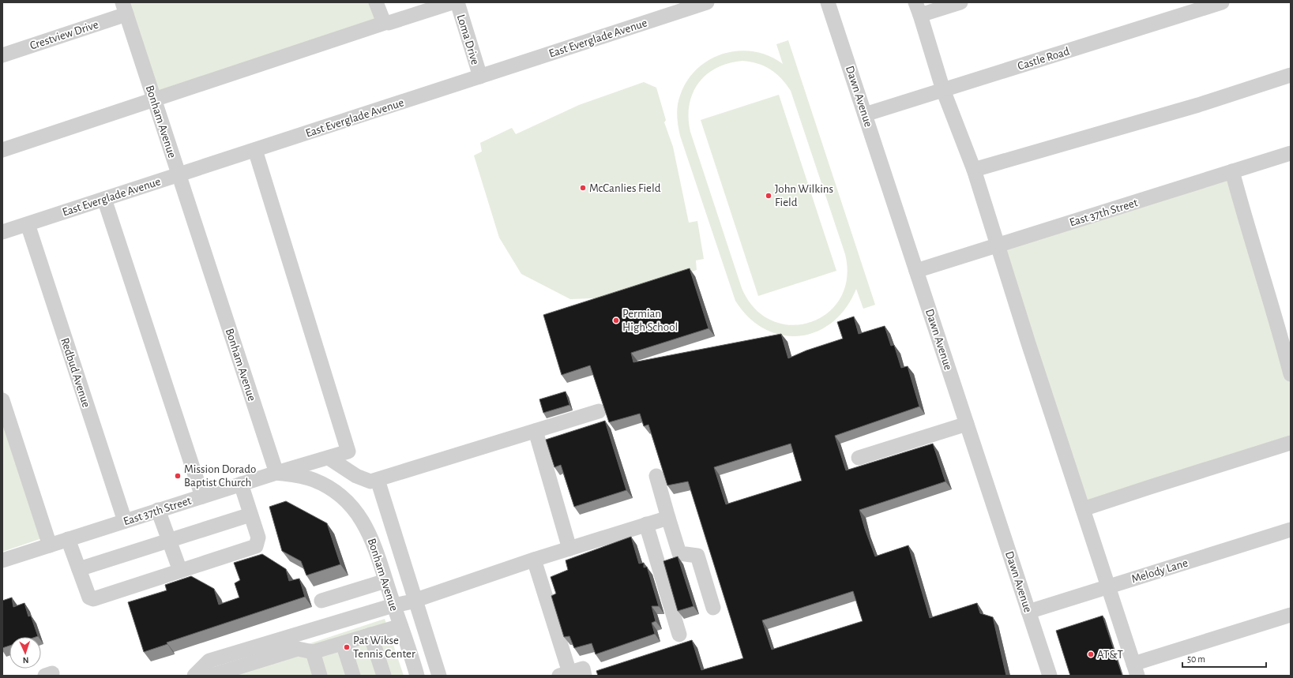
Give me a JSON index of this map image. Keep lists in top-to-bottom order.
{
  "streets": {
    "street": [
      "Crestview Drive",
      "East Everglade Avenue",
      "Loma Drive",
      "Castle Road",
      "Dawn Avenue",
      "Bonham Avenue",
      "East 37th Street",
      "Redbud Avenue",
      "Melody Lane"
    ]
  },
  "crossings": [
    ["Crestview Drive", "Bonham Avenue"],
    ["East Everglade Avenue", "Loma Drive"],
    ["East Everglade Avenue", "Bonham Avenue"],
    ["East Everglade Avenue", "East 37th Street"],
    ["East Everglade Avenue", "Redbud Avenue"],
    ["Castle Road", "Dawn Avenue"],
    ["Dawn Avenue", "East 37th Street"],
    ["Dawn Avenue", "Melody Lane"],
    ["Bonham Avenue", "East 37th Street"],
    ["East 37th Street", "Redbud Avenue"]
  ],
  "places": [
    "McCanlies Field",
    "John Wilkins Field",
    "Permian High School",
    "Mission Dorado Baptist Church",
    "Pat Wikse Tennis Center",
    "AT&T"
  ],
  "scale_bar": "50 m",
  "north": "bottom"
}
